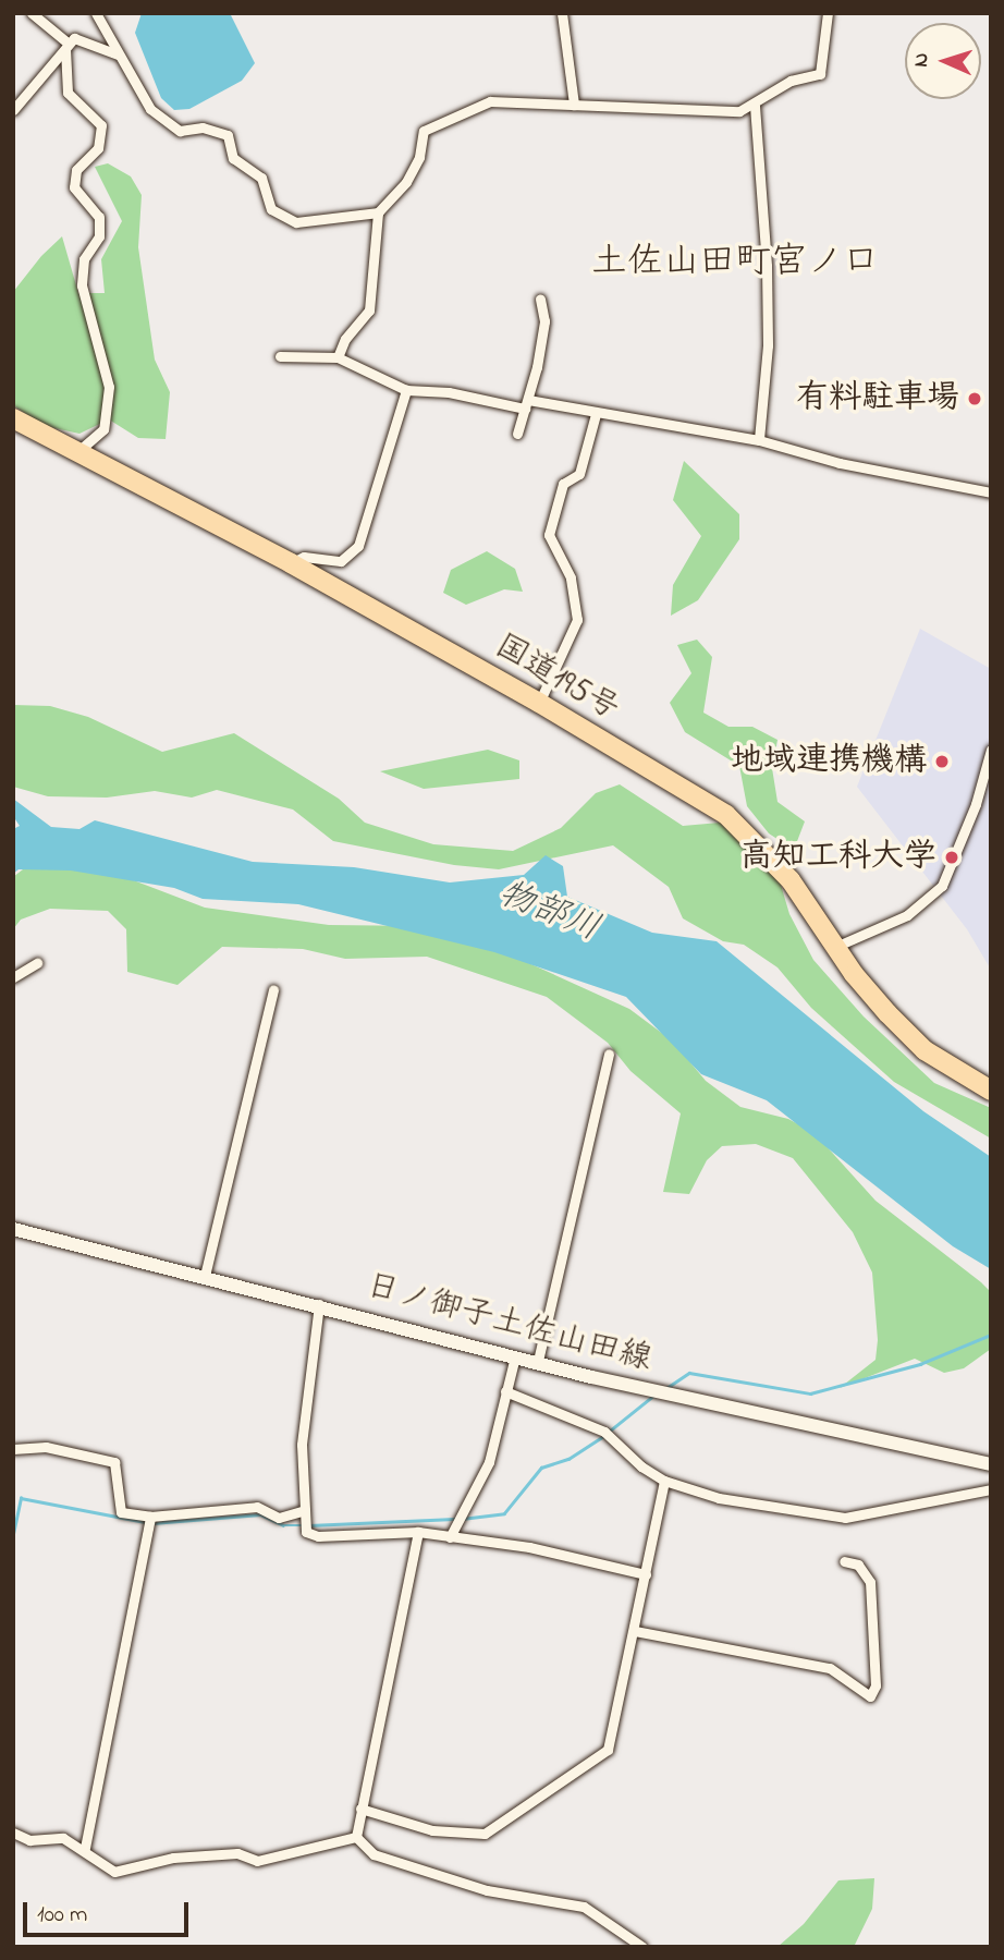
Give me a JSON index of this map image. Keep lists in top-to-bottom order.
{
  "streets": {
    "highway": ["国道195号"],
    "main road": ["日ノ御子土佐山田線"]
  },
  "districts": ["土佐山田町宮ノ口"],
  "water": ["物部川"],
  "places": ["有料駐車場", "地域連携機構", "高知工科大学"],
  "scale_bar": "100 m",
  "north": "left"
}
